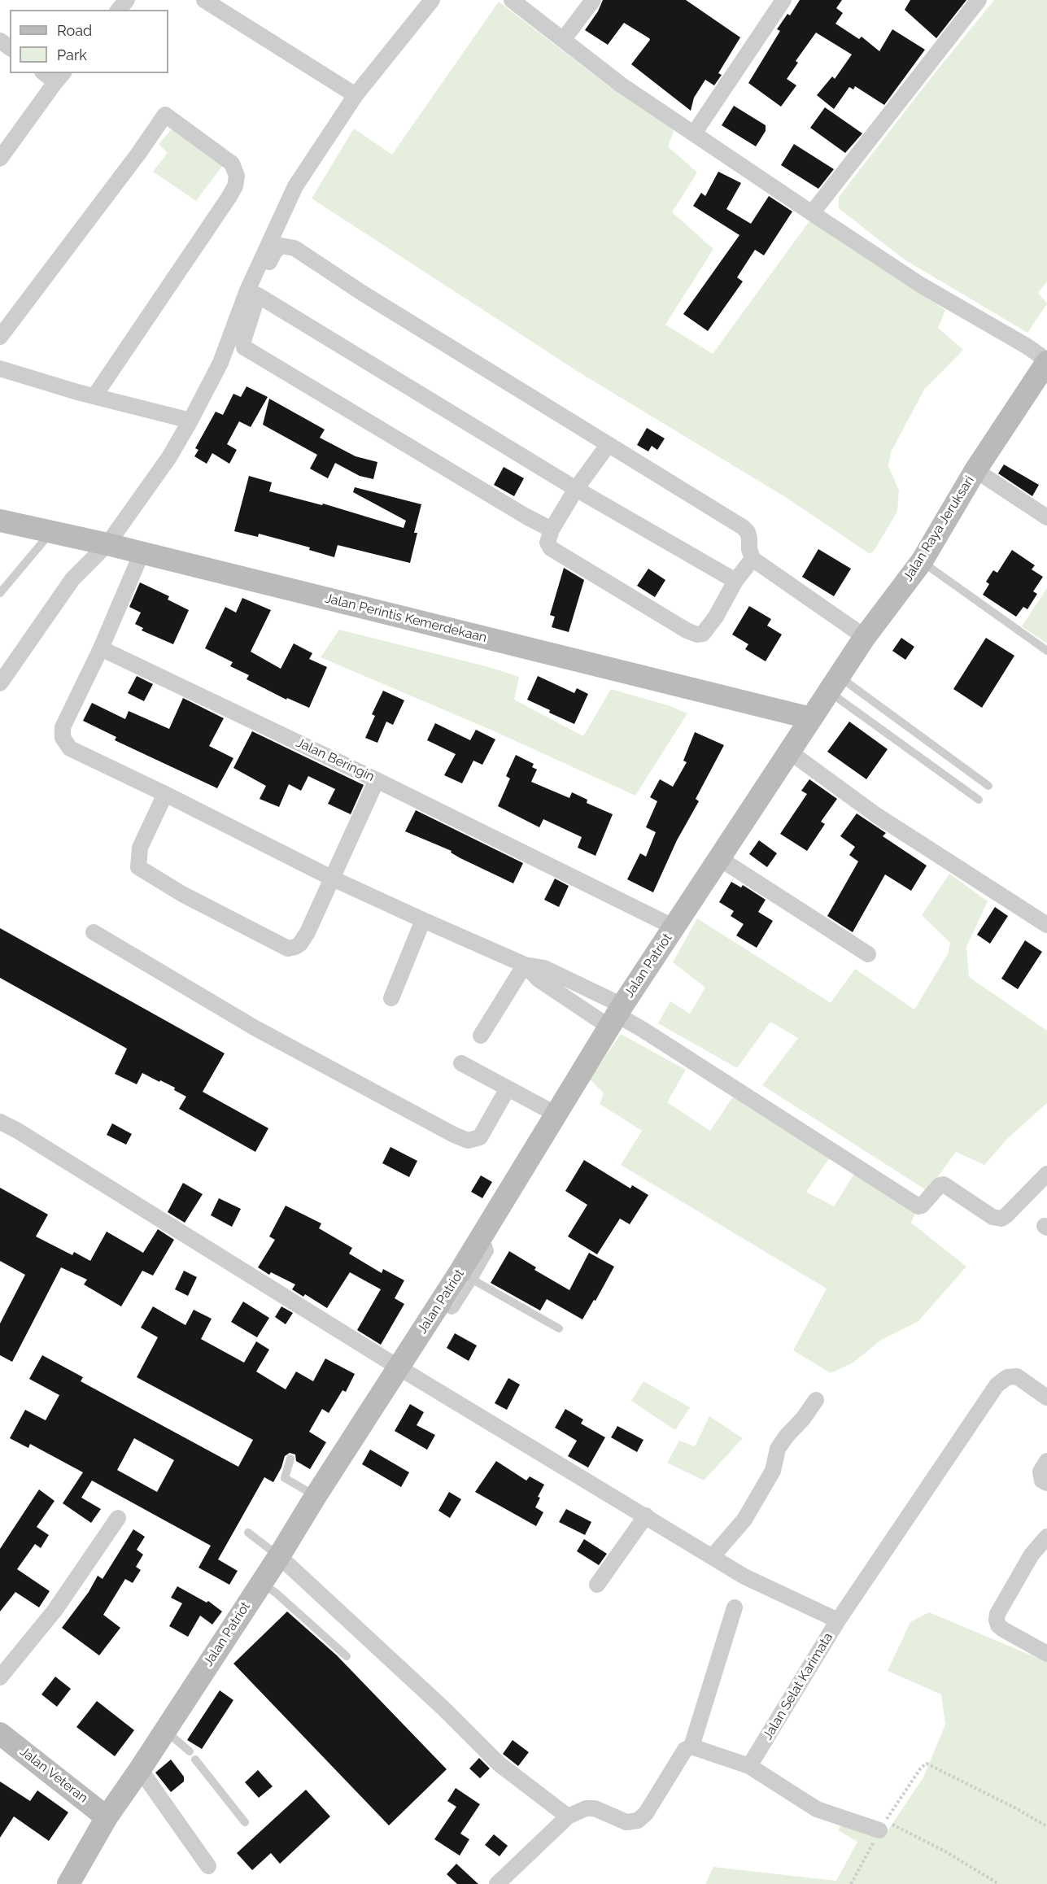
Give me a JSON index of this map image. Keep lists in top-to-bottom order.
{
  "streets": {
    "street": [
      "Jalan Raya Jeruksari",
      "Jalan Perintis Kemerdekaan",
      "Jalan Beringin",
      "Jalan Patriot",
      "Jalan Selat Karimata",
      "Jalan Veteran"
    ]
  },
  "crossings": [
    ["Jalan Raya Jeruksari", "Jalan Perintis Kemerdekaan"],
    ["Jalan Raya Jeruksari", "Jalan Patriot"],
    ["Jalan Perintis Kemerdekaan", "Jalan Patriot"],
    ["Jalan Beringin", "Jalan Patriot"],
    ["Jalan Patriot", "Jalan Veteran"]
  ],
  "legend": ["Road", "Park"]
}
